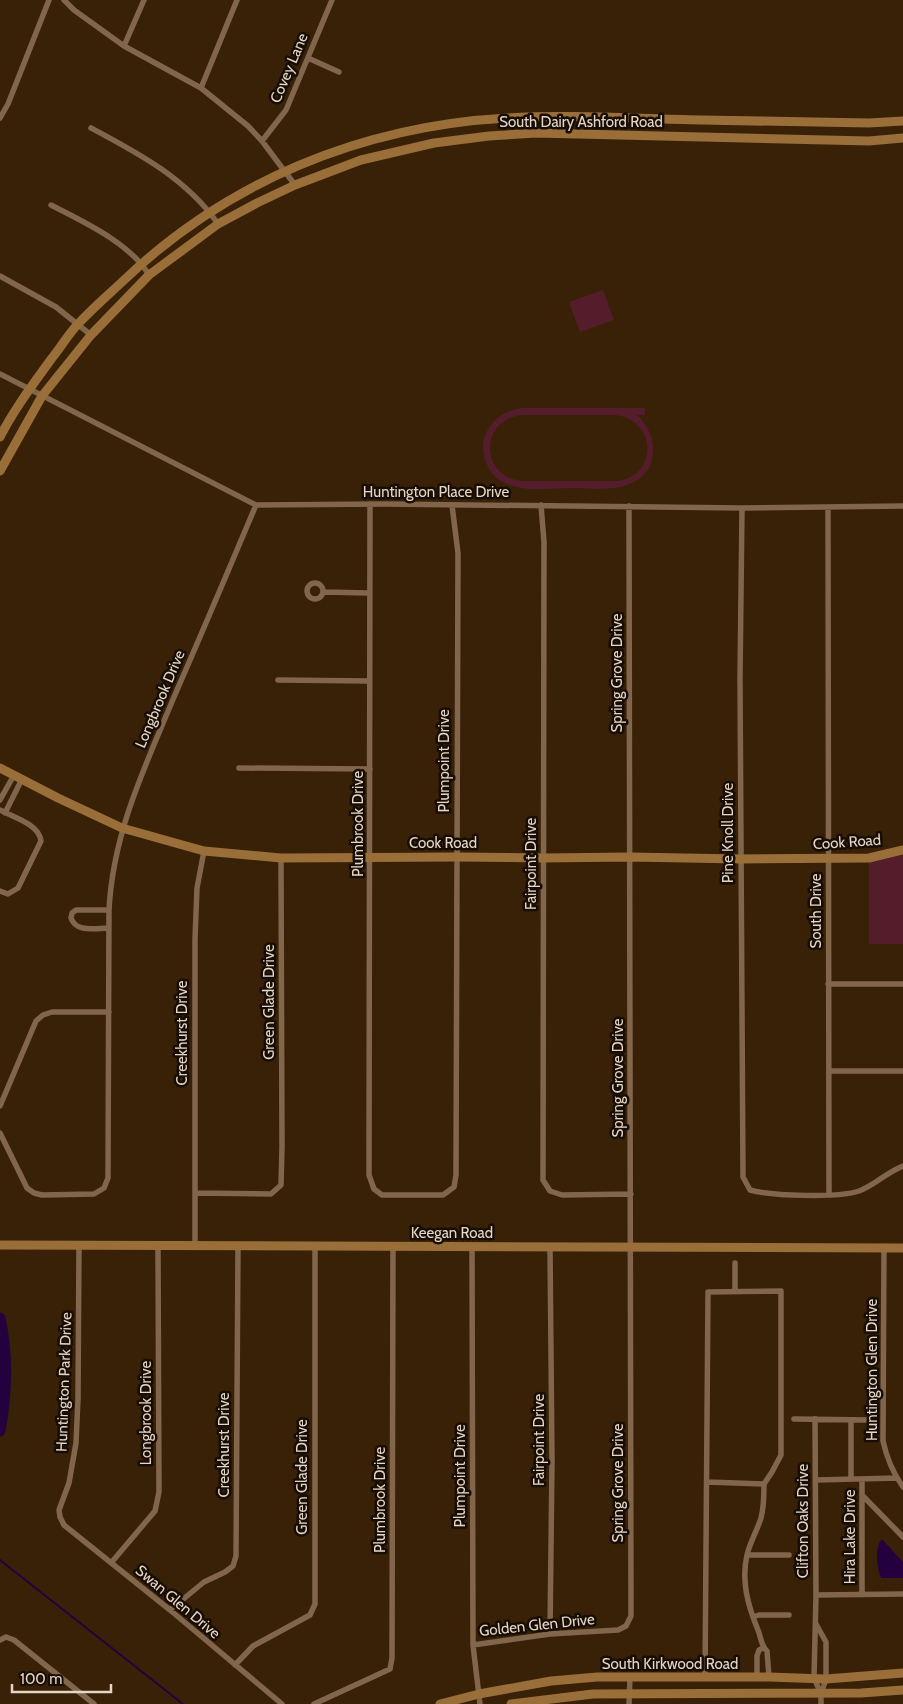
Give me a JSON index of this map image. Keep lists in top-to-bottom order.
{
  "streets": {
    "main road": [
      "South Dairy Ashford Road",
      "Cook Road",
      "Keegan Road",
      "South Kirkwood Road"
    ],
    "street": [
      "Covey Lane",
      "Huntington Place Drive",
      "Spring Grove Drive",
      "Longbrook Drive",
      "Plumpoint Drive",
      "Plumbrook Drive",
      "Pine Knoll Drive",
      "Fairpoint Drive",
      "South Drive",
      "Green Glade Drive",
      "Creekhurst Drive",
      "Huntington Glen Drive",
      "Huntington Park Drive",
      "Clifton Oaks Drive",
      "Hira Lake Drive",
      "Swan Glen Drive",
      "Golden Glen Drive"
    ]
  },
  "crossings": [
    ["South Dairy Ashford Road", "Huntington Place Drive"],
    ["Huntington Place Drive", "Spring Grove Drive"],
    ["Huntington Place Drive", "Longbrook Drive"],
    ["Huntington Place Drive", "Plumpoint Drive"],
    ["Huntington Place Drive", "Plumbrook Drive"],
    ["Huntington Place Drive", "Pine Knoll Drive"],
    ["Huntington Place Drive", "Fairpoint Drive"],
    ["Huntington Place Drive", "South Drive"],
    ["Spring Grove Drive", "Cook Road"],
    ["Spring Grove Drive", "Fairpoint Drive"],
    ["Spring Grove Drive", "Keegan Road"],
    ["Spring Grove Drive", "Golden Glen Drive"],
    ["Longbrook Drive", "Cook Road"],
    ["Longbrook Drive", "Keegan Road"],
    ["Longbrook Drive", "Swan Glen Drive"],
    ["Plumpoint Drive", "Plumbrook Drive"],
    ["Plumpoint Drive", "Cook Road"],
    ["Plumpoint Drive", "Keegan Road"],
    ["Plumpoint Drive", "Golden Glen Drive"],
    ["Plumpoint Drive", "South Kirkwood Road"],
    ["Plumbrook Drive", "Cook Road"],
    ["Plumbrook Drive", "Keegan Road"],
    ["Pine Knoll Drive", "Cook Road"],
    ["Pine Knoll Drive", "South Drive"],
    ["Cook Road", "Fairpoint Drive"],
    ["Cook Road", "South Drive"],
    ["Cook Road", "Green Glade Drive"],
    ["Cook Road", "Creekhurst Drive"],
    ["Fairpoint Drive", "Keegan Road"],
    ["Fairpoint Drive", "Golden Glen Drive"],
    ["Green Glade Drive", "Creekhurst Drive"],
    ["Green Glade Drive", "Keegan Road"],
    ["Green Glade Drive", "Swan Glen Drive"],
    ["Creekhurst Drive", "Keegan Road"],
    ["Creekhurst Drive", "Swan Glen Drive"],
    ["Keegan Road", "Huntington Glen Drive"],
    ["Keegan Road", "Huntington Park Drive"],
    ["Huntington Park Drive", "Swan Glen Drive"],
    ["Clifton Oaks Drive", "South Kirkwood Road"]
  ],
  "scale_bar": "100 m"
}
